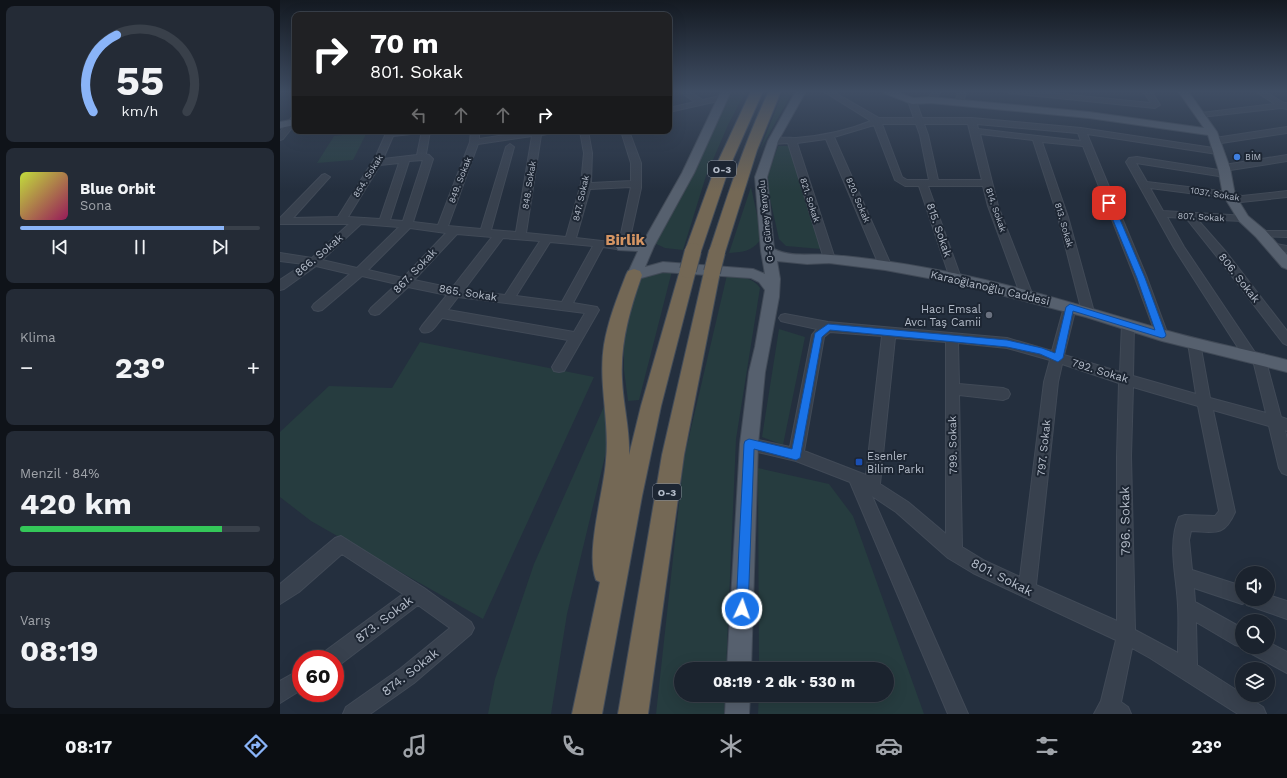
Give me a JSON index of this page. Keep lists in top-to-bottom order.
{
  "streets": {
    "highway": ["O-3"],
    "main road": ["O-3 Güney Yanyolu", "Karaoğlanoğlu Caddesi"],
    "street": [
      "854. Sokak",
      "849. Sokak",
      "848. Sokak",
      "1037. Sokak",
      "847. Sokak",
      "821. Sokak",
      "820. Sokak",
      "814. Sokak",
      "807. Sokak",
      "813. Sokak",
      "815. Sokak",
      "866. Sokak",
      "867. Sokak",
      "806. Sokak",
      "865. Sokak",
      "792. Sokak",
      "799. Sokak",
      "797. Sokak",
      "796. Sokak",
      "801. Sokak",
      "873. Sokak",
      "874. Sokak"
    ]
  },
  "crossings": [
    ["821. Sokak", "Karaoğlanoğlu Caddesi"],
    ["820. Sokak", "Karaoğlanoğlu Caddesi"],
    ["814. Sokak", "Karaoğlanoğlu Caddesi"],
    ["807. Sokak", "806. Sokak"],
    ["813. Sokak", "Karaoğlanoğlu Caddesi"],
    ["815. Sokak", "Karaoğlanoğlu Caddesi"],
    ["866. Sokak", "865. Sokak"],
    ["867. Sokak", "865. Sokak"],
    ["Karaoğlanoğlu Caddesi", "797. Sokak"],
    ["Karaoğlanoğlu Caddesi", "796. Sokak"],
    ["792. Sokak", "799. Sokak"],
    ["792. Sokak", "797. Sokak"],
    ["792. Sokak", "796. Sokak"],
    ["799. Sokak", "801. Sokak"],
    ["797. Sokak", "801. Sokak"],
    ["796. Sokak", "801. Sokak"],
    ["873. Sokak", "874. Sokak"]
  ],
  "districts": ["Birlik"],
  "places": {
    "other": ["BİM", "Hacı Emsal Avcı Taş Camii"],
    "transit": ["Esenler Bilim Parkı"]
  },
  "page": {
    "turn": ["70 m", "801. Sokak"],
    "song": ["Blue Orbit", "Sona"],
    "tile": [
      "Klima",
      ["Menzil · 84%", "420 km"],
      ["Varış", "08:19"]
    ],
    "heat": ["−", "23°", "+"],
    "limit": "60",
    "trip": "08:19 · 2 dk · 530 m",
    "tabs": ["08:17", "23°"],
    "gauge": ["55", "km/h"]
  }
}
